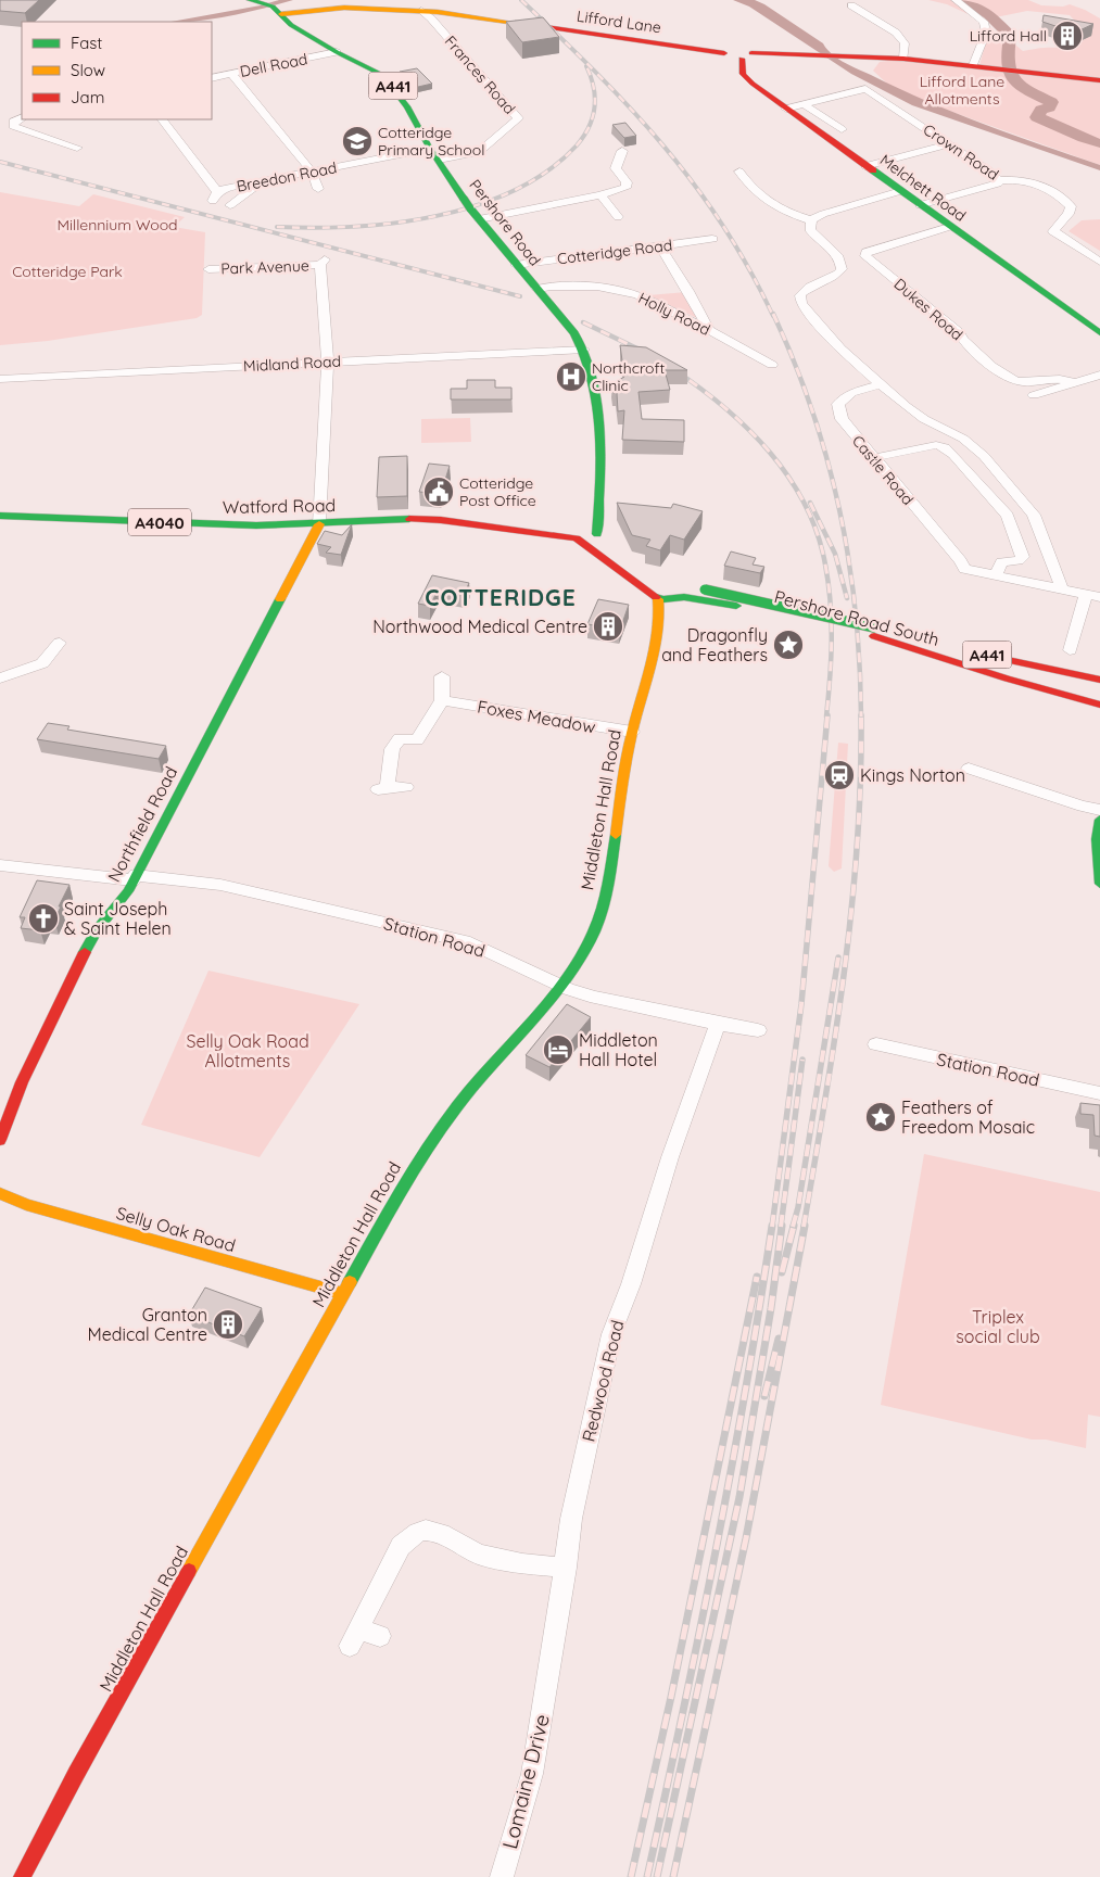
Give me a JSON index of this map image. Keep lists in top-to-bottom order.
{
  "streets": {
    "main road": [
      "Lifford Lane",
      "A441",
      "Melchett Road",
      "Pershore Road",
      "Watford Road",
      "A4040",
      "Pershore Road South",
      "Middleton Hall Road",
      "Northfield Road",
      "Selly Oak Road"
    ],
    "street": [
      "Dell Road",
      "Frances Road",
      "Crown Road",
      "Breedon Road",
      "Cotteridge Road",
      "Park Avenue",
      "Dukes Road",
      "Holly Road",
      "Midland Road",
      "Castle Road",
      "Foxes Meadow",
      "Station Road",
      "Redwood Road",
      "Lomaine Drive"
    ]
  },
  "crossings": [
    ["Lifford Lane", "Frances Road"],
    ["Lifford Lane", "Melchett Road"],
    ["Lifford Lane", "Pershore Road"],
    ["Dell Road", "Pershore Road"],
    ["Frances Road", "Pershore Road"],
    ["A441", "Pershore Road"],
    ["A441", "Watford Road"],
    ["A441", "Pershore Road South"],
    ["A441", "Middleton Hall Road"],
    ["Breedon Road", "Pershore Road"],
    ["Melchett Road", "Dukes Road"],
    ["Pershore Road", "Cotteridge Road"],
    ["Pershore Road", "Holly Road"],
    ["Pershore Road", "Midland Road"],
    ["Park Avenue", "Midland Road"],
    ["Watford Road", "Northfield Road"],
    ["Pershore Road South", "Middleton Hall Road"],
    ["Foxes Meadow", "Middleton Hall Road"],
    ["Middleton Hall Road", "Station Road"],
    ["Middleton Hall Road", "Selly Oak Road"],
    ["Northfield Road", "Station Road"],
    ["Station Road", "Redwood Road"],
    ["Redwood Road", "Lomaine Drive"]
  ],
  "districts": ["COTTERIDGE"],
  "parks": [
    "Lifford Lane Allotments",
    "Millennium Wood",
    "Cotteridge Park",
    "Selly Oak Road Allotments",
    "Triplex social club"
  ],
  "places": {
    "building": ["Lifford Hall", "Northwood Medical Centre", "Granton Medical Centre"],
    "school or university": ["Cotteridge Primary School"],
    "hospital": ["Northcroft Clinic"],
    "public building": ["Cotteridge Post Office"],
    "place": ["Dragonfly and Feathers", "Feathers of Freedom Mosaic"],
    "station": ["Kings Norton"],
    "church": ["Saint Joseph & Saint Helen"],
    "hotel": ["Middleton Hall Hotel"]
  },
  "legend": ["Fast", "Slow", "Jam"]
}
